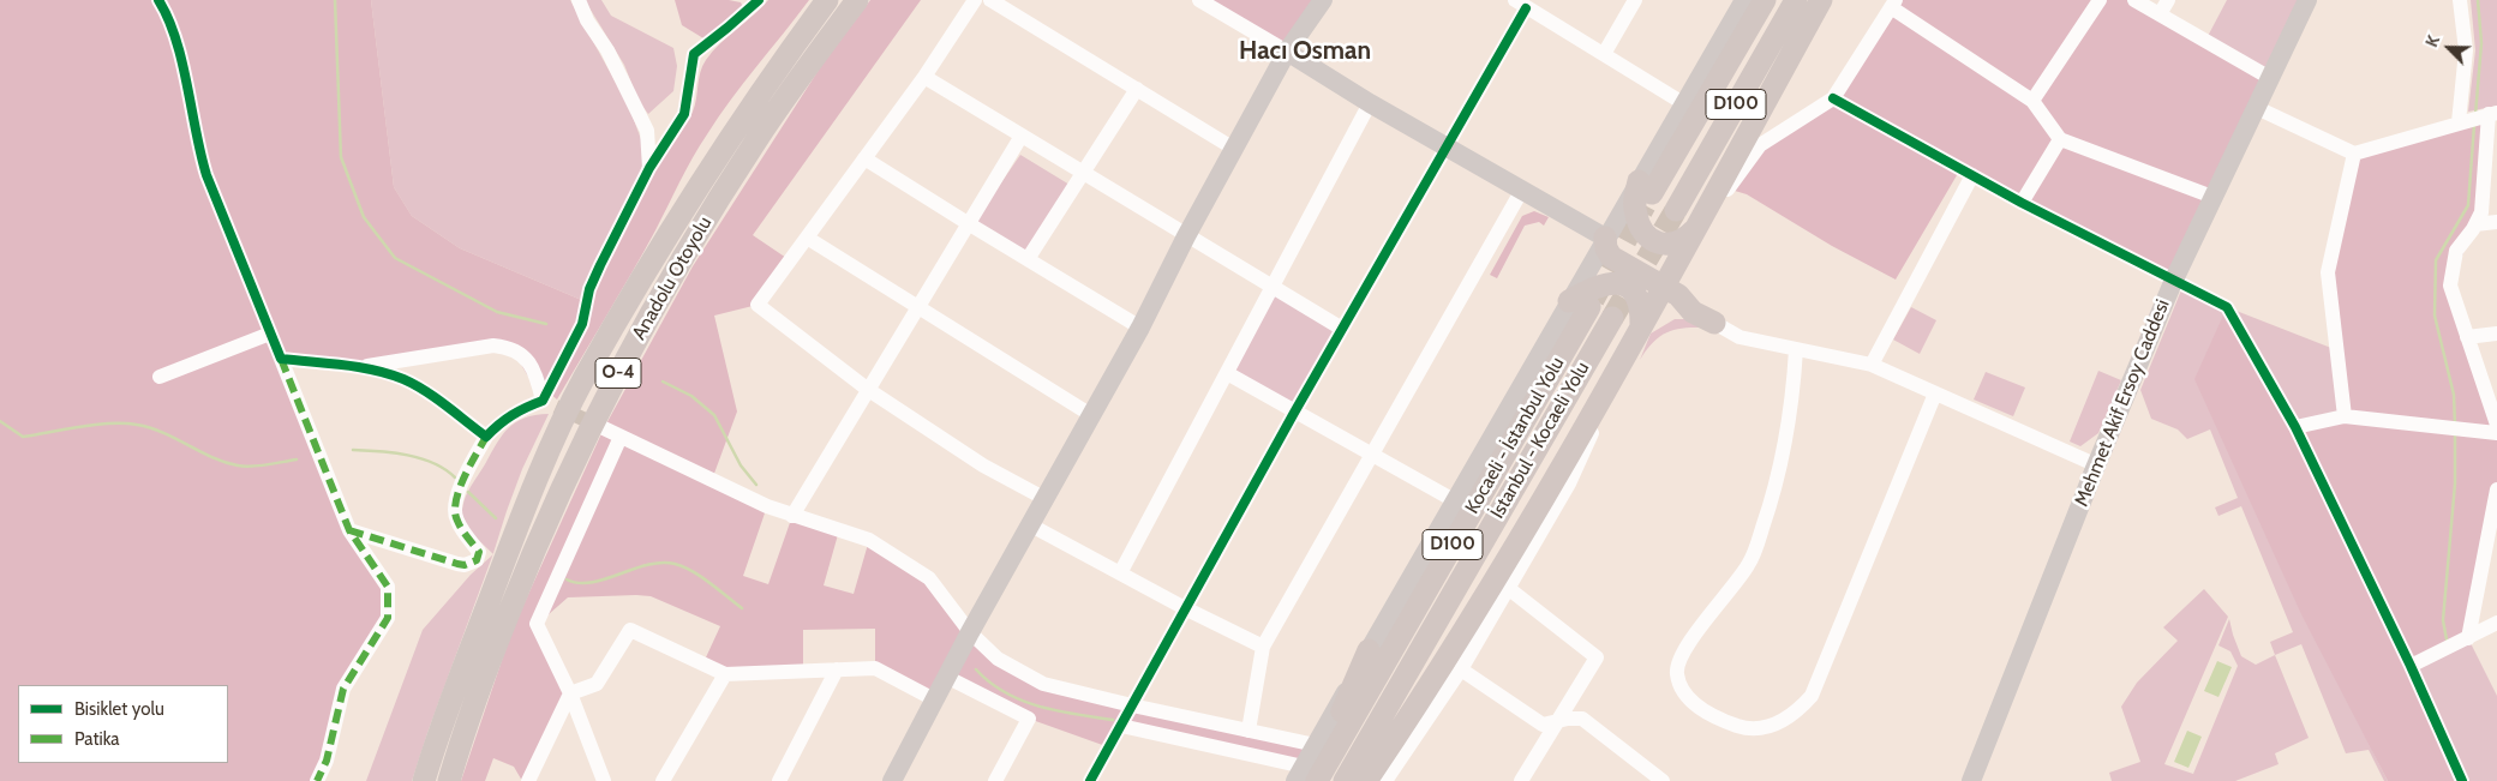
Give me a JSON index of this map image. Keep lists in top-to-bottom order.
{
  "streets": {
    "highway": [
      "D100",
      "Anadolu Otoyolu",
      "O-4",
      "Kocaeli - İstanbul Yolu",
      "İstanbul - Kocaeli Yolu"
    ],
    "main road": ["Mehmet Akif Ersoy Caddesi"]
  },
  "districts": ["Hacı Osman"],
  "legend": ["Bisiklet yolu", "Patika"],
  "north": "top left"
}
